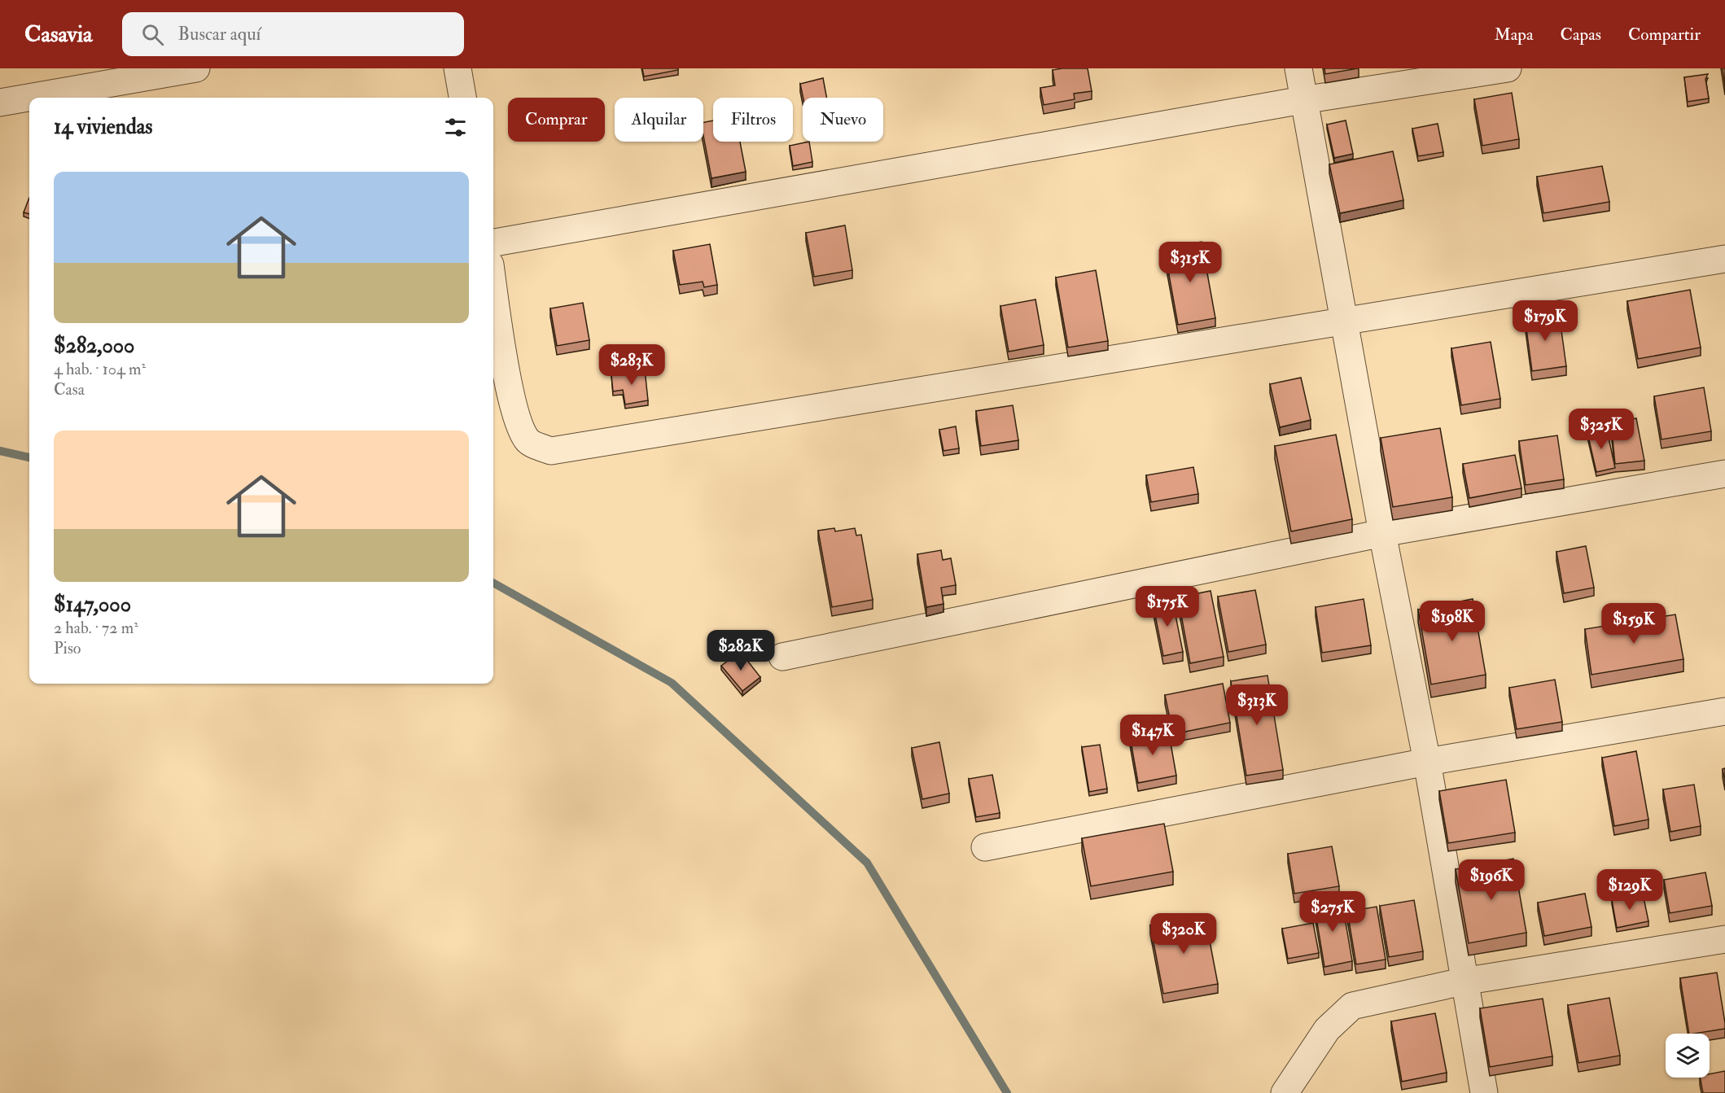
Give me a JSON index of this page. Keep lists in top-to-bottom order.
{
  "page": {
    "header": "Casavia",
    "search": "Buscar aquí",
    "nav": ["Mapa", "Capas", "Compartir"],
    "chip": [
      "Comprar",
      "Alquilar",
      "Filtros",
      "Nuevo"
    ],
    "heading": "14 viviendas",
    "list": [
      {
        "name": "$282,000",
        "note": "4 hab. · 104 m² · Casa"
      },
      {
        "name": "$147,000",
        "note": "2 hab. · 72 m² · Piso"
      }
    ],
    "price": [
      "$315K",
      "$179K",
      "$283K",
      "$325K",
      "$175K",
      "$198K",
      "$159K",
      "$282K",
      "$313K",
      "$147K",
      "$196K",
      "$129K",
      "$275K",
      "$320K"
    ]
  }
}
